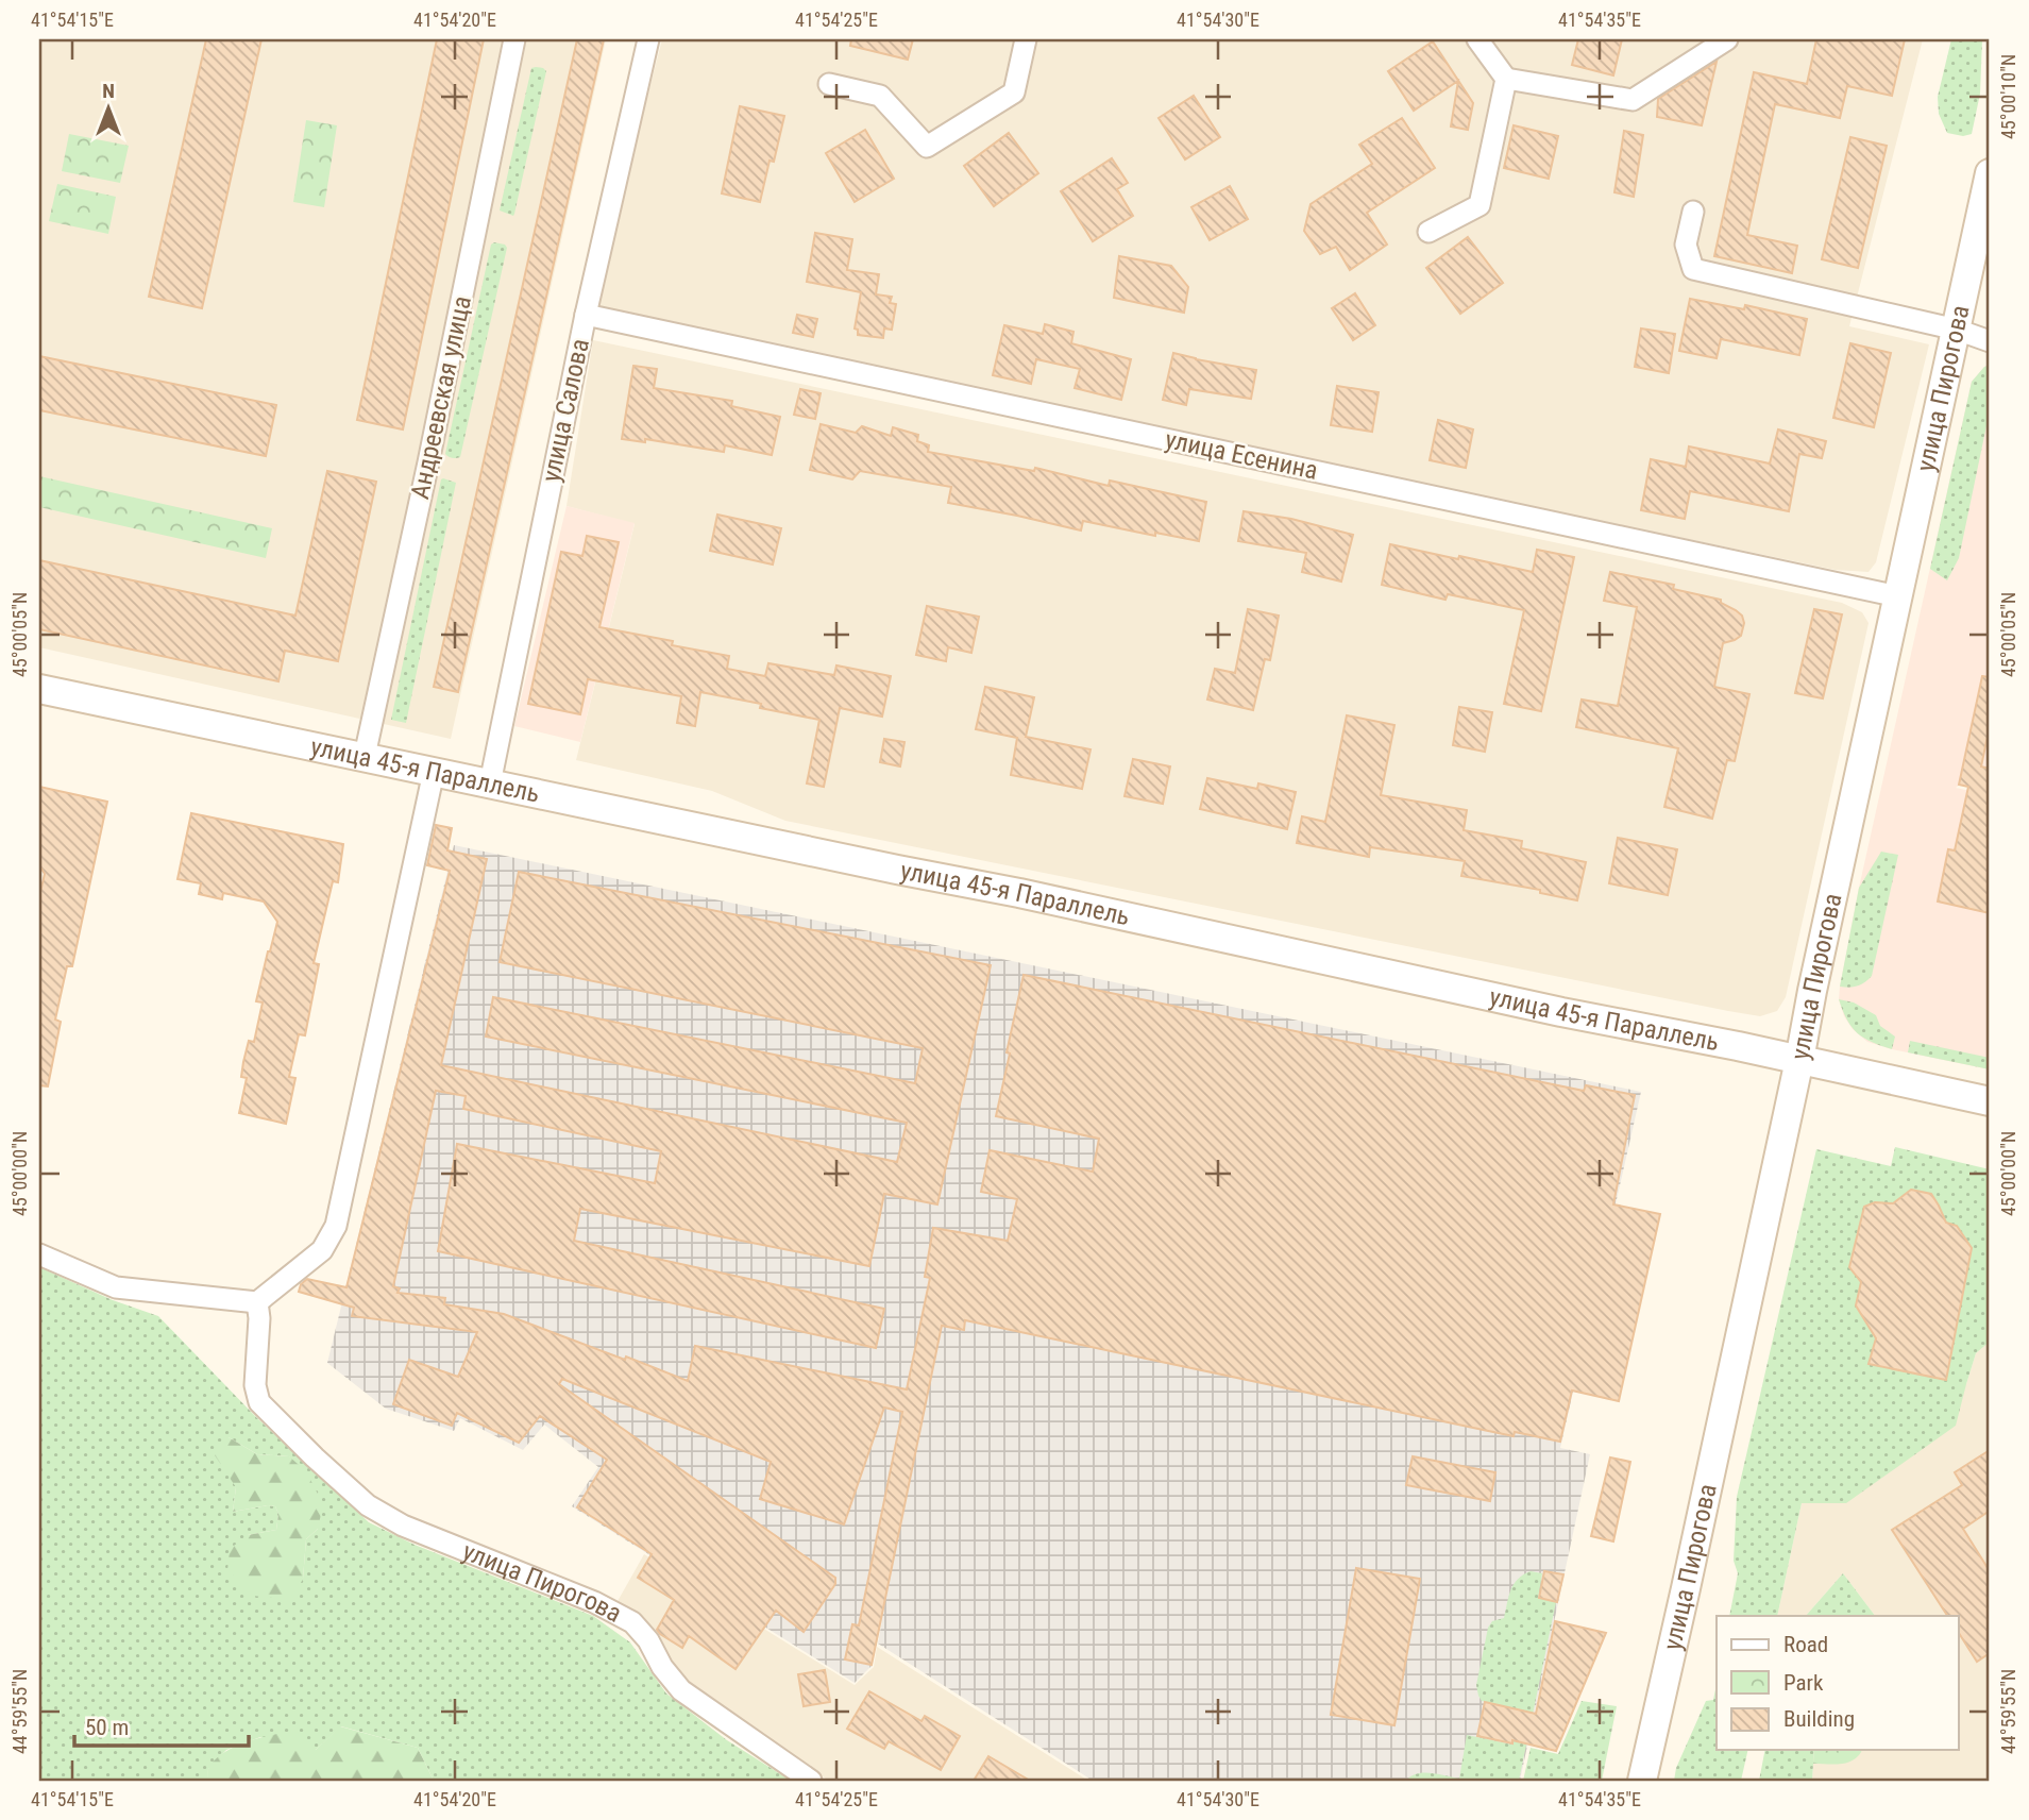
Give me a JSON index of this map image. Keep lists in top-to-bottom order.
{
  "streets": {
    "main road": ["улица Пирогова", "улица 45-я Параллель"],
    "street": ["Андреевская улица", "улица Салова", "улица Есенина"]
  },
  "crossings": [
    ["улица Пирогова", "улица Есенина"],
    ["улица Пирогова", "улица 45-я Параллель"],
    ["Андреевская улица", "улица 45-я Параллель"],
    ["улица Салова", "улица Есенина"],
    ["улица Салова", "улица 45-я Параллель"]
  ],
  "legend": ["Road", "Park", "Building"],
  "scale_bar": "50 m",
  "north": "top",
  "coordinates": [
    "41°54'15\"E",
    "41°54'20\"E",
    "41°54'25\"E",
    "41°54'30\"E",
    "41°54'35\"E",
    "45°00'10\"N",
    "45°00'05\"N",
    "45°00'00\"N",
    "44°59'55\"N"
  ]
}
